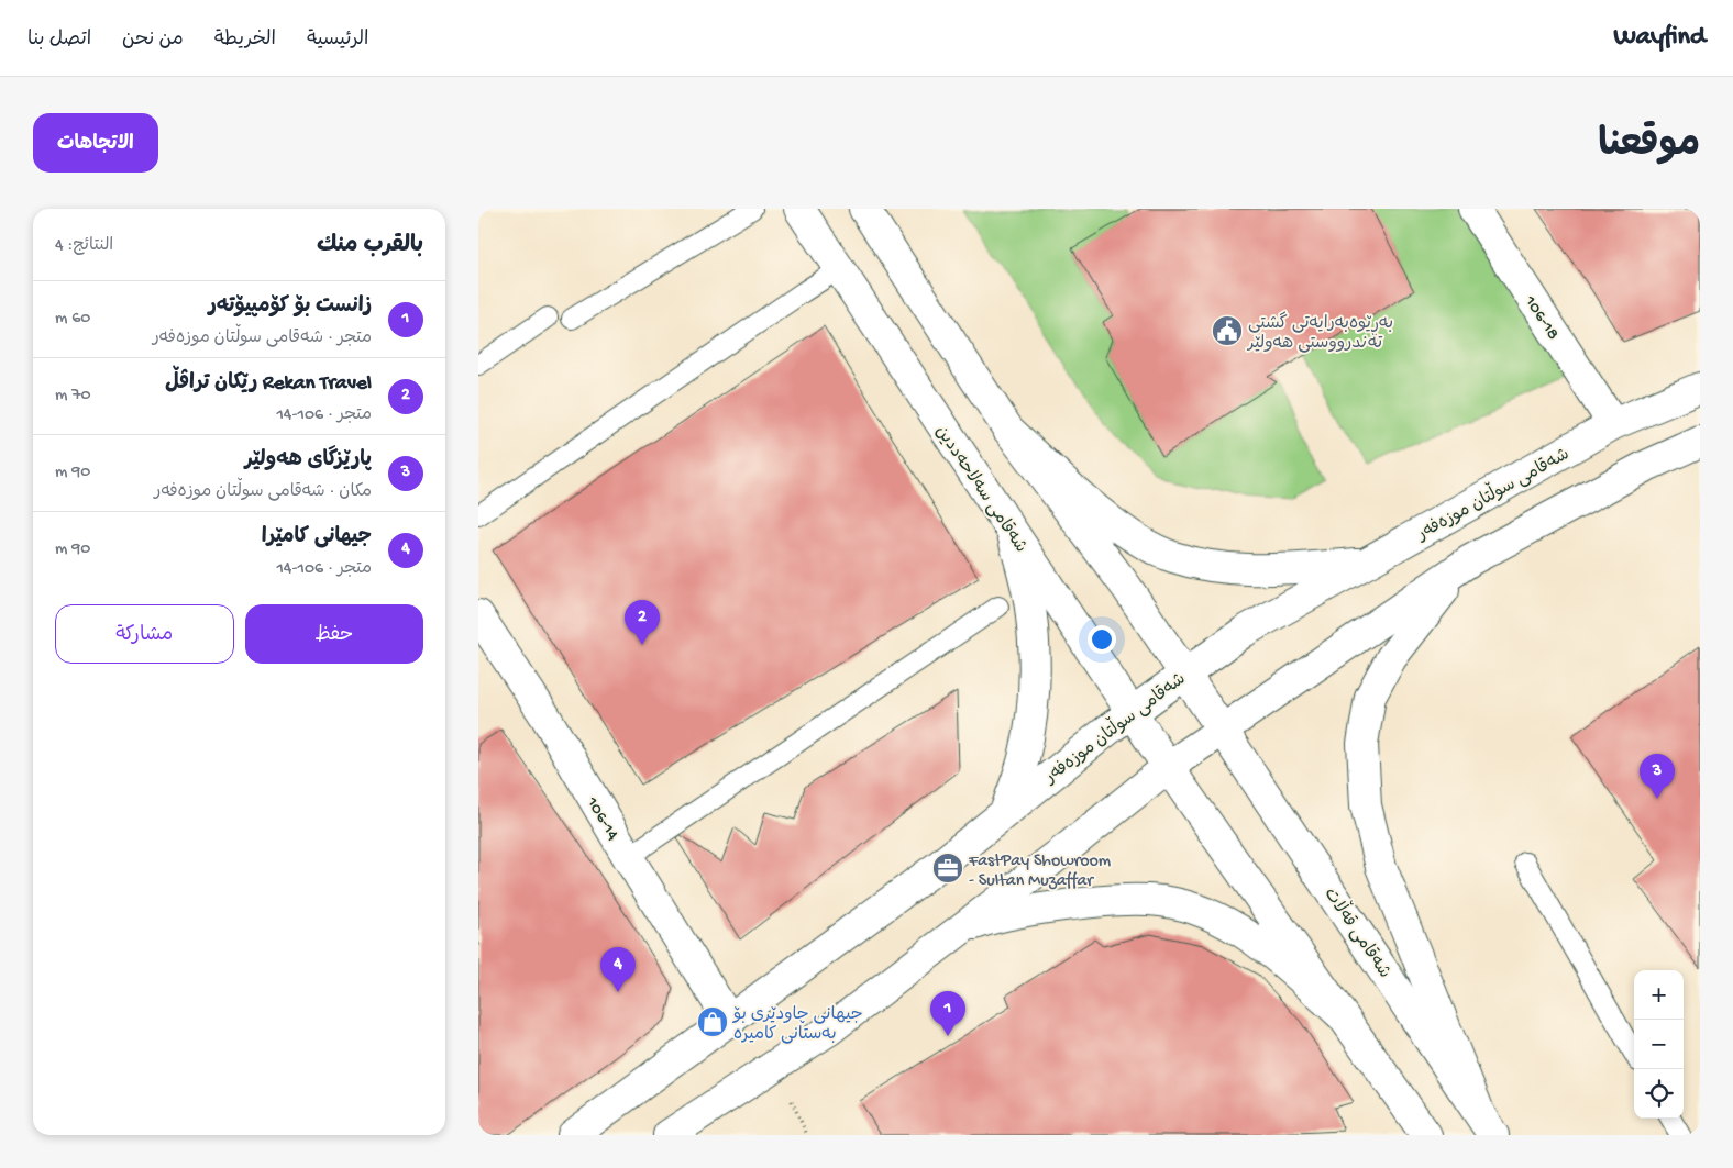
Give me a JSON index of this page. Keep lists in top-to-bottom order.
{
  "streets": {
    "main road": [
      "106-18",
      "شەقامی سەلاحەددین",
      "شەقامی سوڵتان موزەفەر",
      "106-14",
      "شەقامی قەڵات"
    ]
  },
  "crossings": [
    ["106-18", "شەقامی سوڵتان موزەفەر"],
    ["شەقامی سەلاحەددین", "شەقامی سوڵتان موزەفەر"],
    ["شەقامی سوڵتان موزەفەر", "106-14"]
  ],
  "places": {
    "public building": ["بەڕێوەبەرایەتی گشتی تەندرووستی هەولێر"],
    "office": ["FastPay Showroom - Sultan Muzaffar"],
    "shop": ["جیهانی چاودێری بۆ به‌ستانی كامیره"]
  },
  "page": {
    "header": "Wayfind",
    "nav": [
      "الرئيسية",
      "الخريطة",
      "من نحن",
      "اتصل بنا"
    ],
    "title": "موقعنا",
    "buttons": [
      "الاتجاهات",
      ["حفظ", "مشاركة"]
    ],
    "heading": ["بالقرب منك", "النتائج: 4"],
    "list": [
      {
        "mark": "1",
        "name": "زانست بۆ کۆمپیۆتەر",
        "note": "متجر · شەقامی سوڵتان موزەفەر",
        "value": "60 m"
      },
      {
        "mark": "2",
        "name": "Rekan Travel رێکان تراڤڵ",
        "note": "متجر · 106-14",
        "value": "70 m"
      },
      {
        "mark": "3",
        "name": "پارێزگای هەولێر",
        "note": "مكان · شەقامی سوڵتان موزەفەر",
        "value": "90 m"
      },
      {
        "mark": "4",
        "name": "جیهانی کامێرا",
        "note": "متجر · 106-14",
        "value": "90 m"
      }
    ],
    "pins": [
      "2",
      "3",
      "4",
      "1"
    ],
    "map_buttons": ["+", "−"]
  }
}
